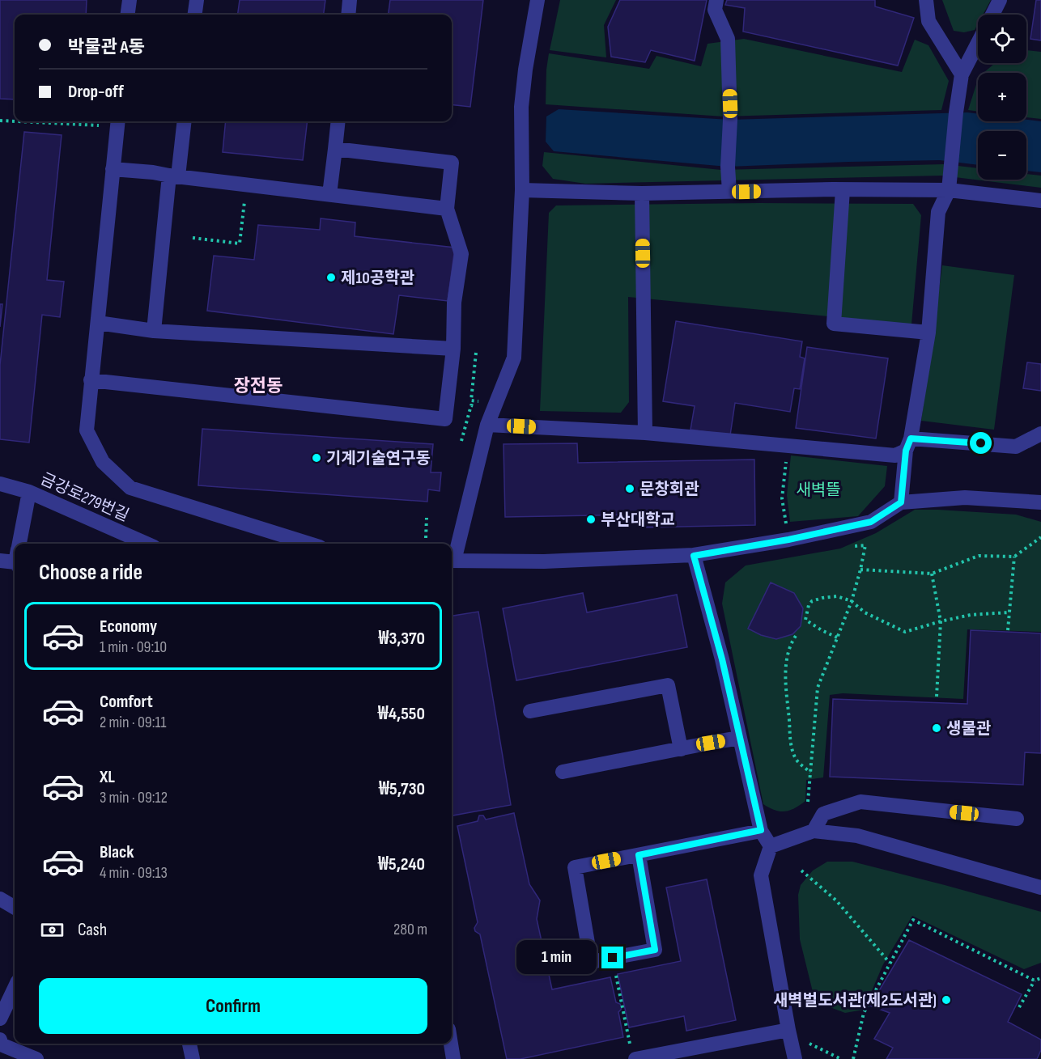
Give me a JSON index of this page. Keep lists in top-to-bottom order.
{
  "streets": {
    "street": ["금강로279번길"]
  },
  "districts": ["장전동"],
  "parks": ["새벽뜰"],
  "places": [
    "제10공학관",
    "기계기술연구동",
    "문창회관",
    "부산대학교",
    "생물관",
    "새벽벌도서관(제2도서관)"
  ],
  "page": {
    "map_buttons": ["+", "−"],
    "banner": ["박물관 A동", "Drop-off"],
    "heading": "Choose a ride",
    "list": [
      {
        "name": "Economy",
        "note": "1 min · 09:10",
        "value": "₩3,370"
      },
      {
        "name": "Comfort",
        "note": "2 min · 09:11",
        "value": "₩4,550"
      },
      {
        "name": "XL",
        "note": "3 min · 09:12",
        "value": "₩5,730"
      },
      {
        "name": "Black",
        "note": "4 min · 09:13",
        "value": "₩5,240"
      }
    ],
    "pay": ["Cash", "280 m"],
    "bubble": "1 min",
    "buttons": "Confirm"
  }
}
